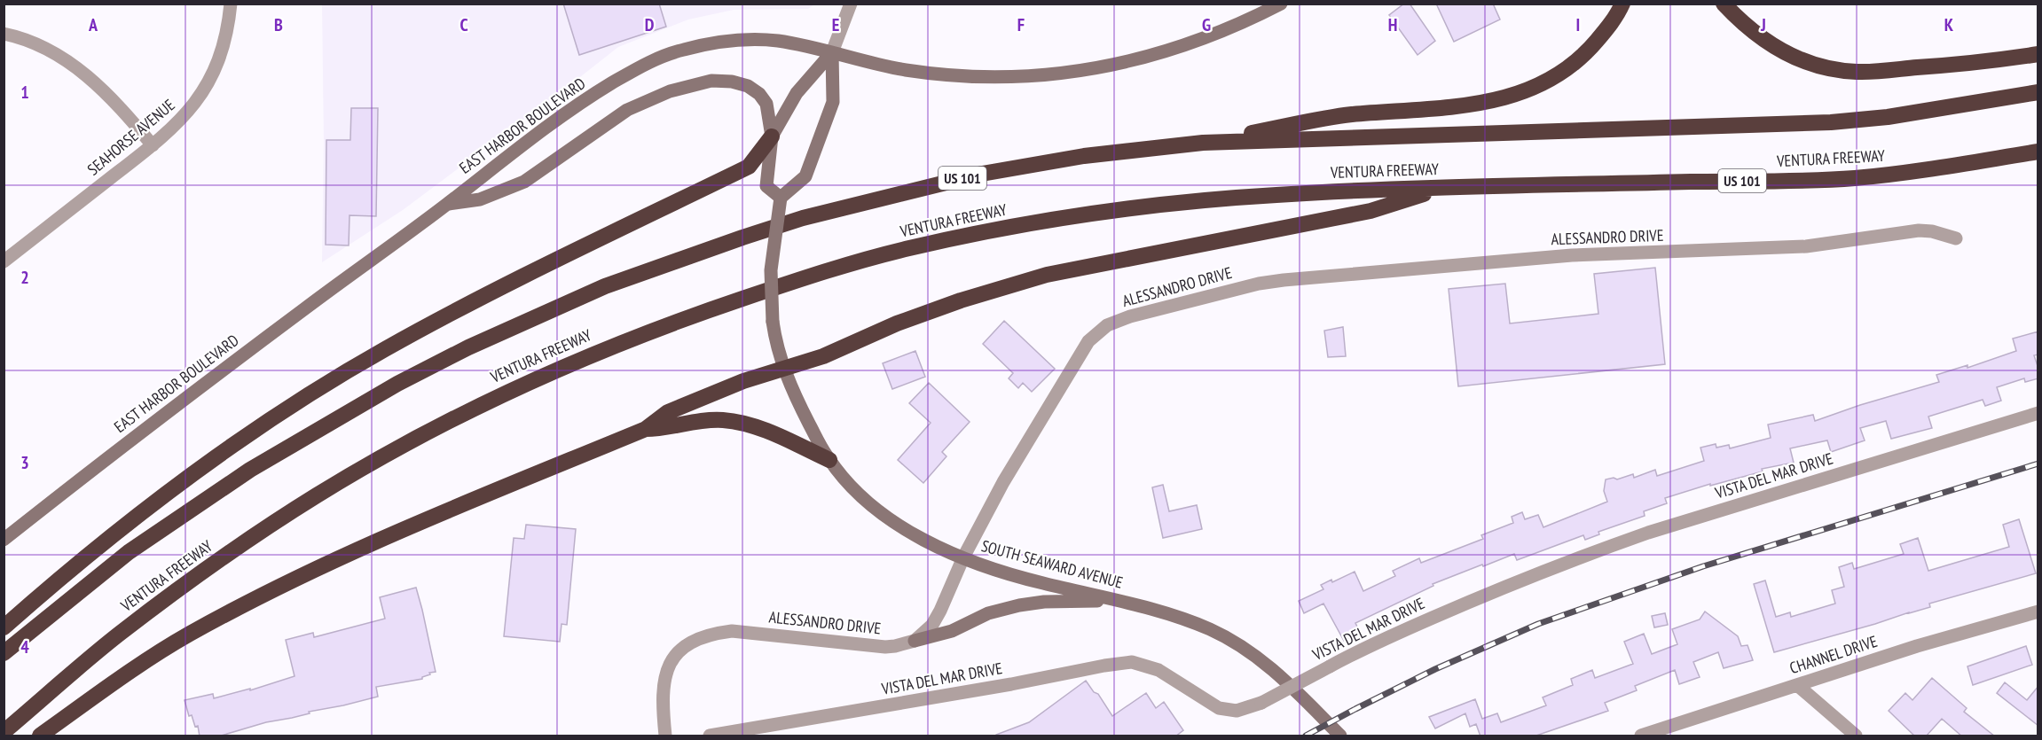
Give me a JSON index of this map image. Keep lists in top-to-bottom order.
{
  "streets": {
    "highway": ["VENTURA FREEWAY", "US 101"],
    "main road": ["EAST HARBOR BOULEVARD", "SOUTH SEAWARD AVENUE"],
    "street": [
      "SEAHORSE AVENUE",
      "ALESSANDRO DRIVE",
      "VISTA DEL MAR DRIVE",
      "CHANNEL DRIVE"
    ]
  },
  "crossings": [
    ["ALESSANDRO DRIVE", "SOUTH SEAWARD AVENUE"]
  ],
  "grid": {
    "columns": [
      "A",
      "B",
      "C",
      "D",
      "E",
      "F",
      "G",
      "H",
      "I",
      "J",
      "K"
    ],
    "rows": [
      "1",
      "2",
      "3",
      "4"
    ]
  }
}
